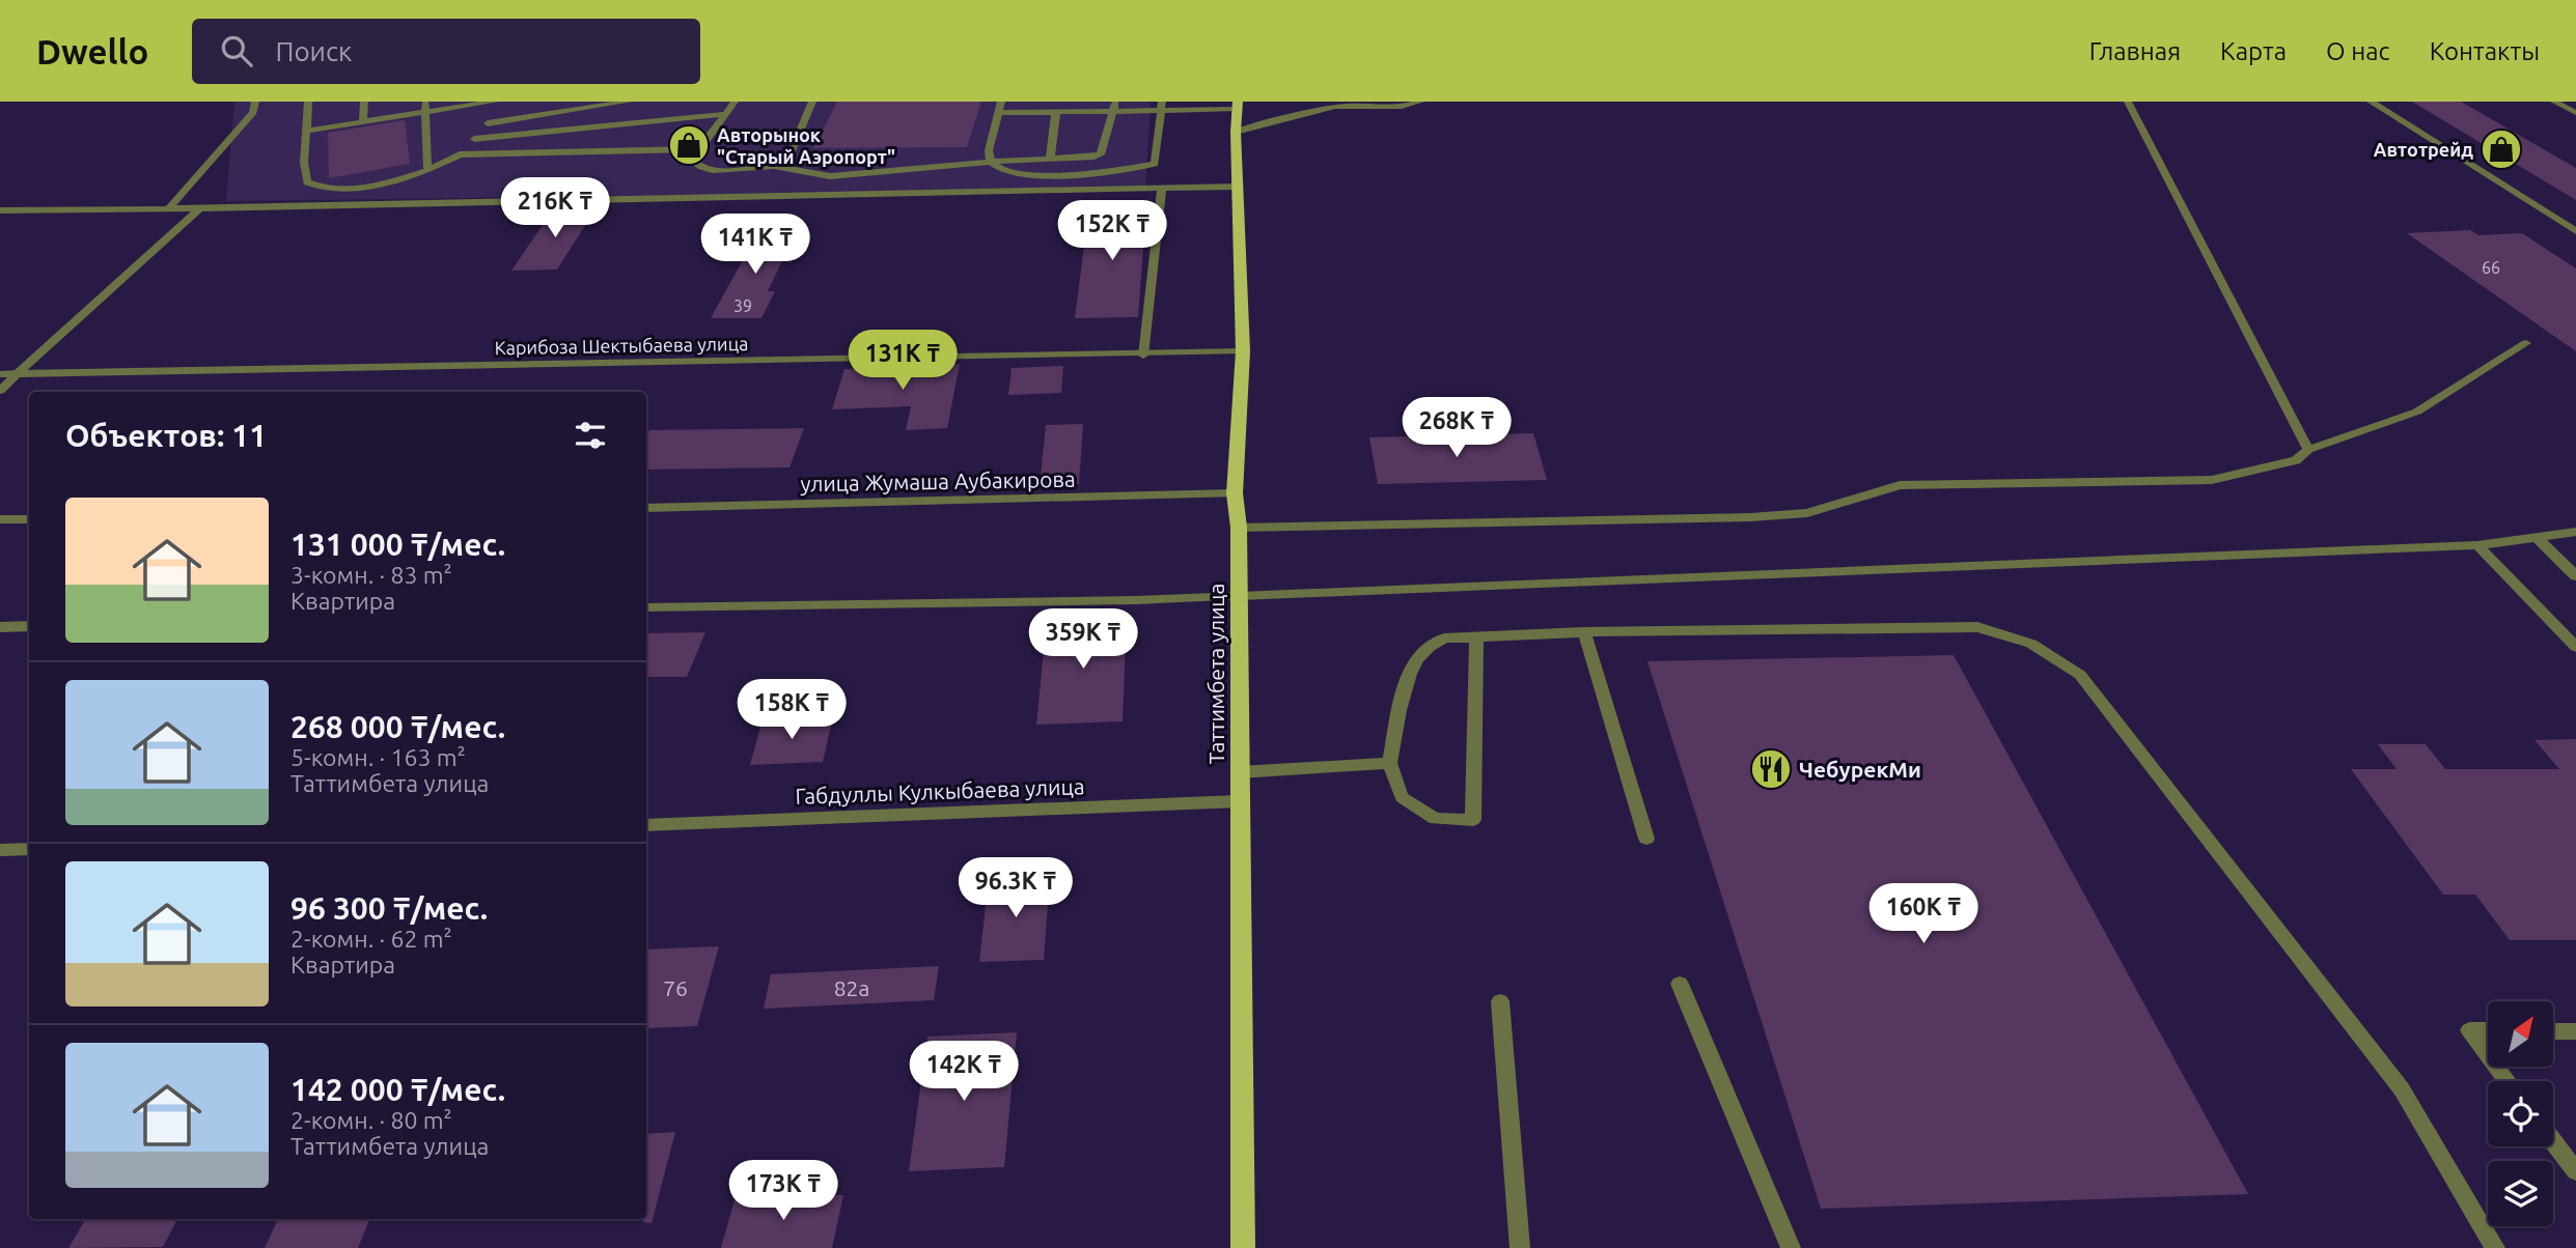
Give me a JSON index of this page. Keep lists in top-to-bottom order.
{
  "streets": {
    "main road": ["Таттимбета улица"],
    "street": ["Карибоза Шектыбаева улица", "улица Жумаша Аубакирова", "Габдуллы Кулкыбаева улица"]
  },
  "crossings": [
    ["Карибоза Шектыбаева улица", "Таттимбета улица"],
    ["улица Жумаша Аубакирова", "Таттимбета улица"],
    ["Таттимбета улица", "Габдуллы Кулкыбаева улица"]
  ],
  "places": {
    "shop": ["Авторынок \"Старый Аэропорт\"", "Автотрейд"],
    "restaurant": ["ЧебурекМи"]
  },
  "house_numbers": [
    "66",
    "39",
    "76",
    "82а"
  ],
  "north": "top right",
  "page": {
    "header": "Dwello",
    "search": "Поиск",
    "nav": [
      "Главная",
      "Карта",
      "О нас",
      "Контакты"
    ],
    "price": [
      "216K ₸",
      "152K ₸",
      "141K ₸",
      "131K ₸",
      "268K ₸",
      "359K ₸",
      "158K ₸",
      "96.3K ₸",
      "160K ₸",
      "142K ₸",
      "173K ₸"
    ],
    "heading": "Объектов: 11",
    "list": [
      {
        "name": "131 000 ₸/мес.",
        "note": "3-комн. · 83 m² · Квартира"
      },
      {
        "name": "268 000 ₸/мес.",
        "note": "5-комн. · 163 m² · Таттимбета улица"
      },
      {
        "name": "96 300 ₸/мес.",
        "note": "2-комн. · 62 m² · Квартира"
      },
      {
        "name": "142 000 ₸/мес.",
        "note": "2-комн. · 80 m² · Таттимбета улица"
      }
    ]
  }
}
